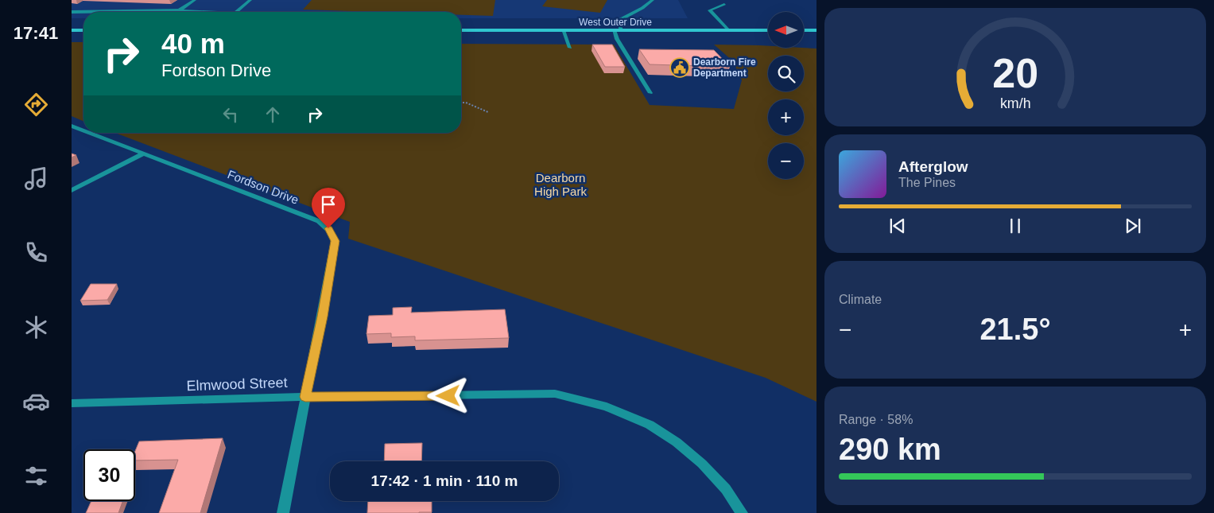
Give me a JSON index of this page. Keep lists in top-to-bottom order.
{
  "streets": {
    "main road": ["West Outer Drive"],
    "street": ["Fordson Drive", "Elmwood Street"]
  },
  "crossings": [
    ["Fordson Drive", "Elmwood Street"]
  ],
  "parks": ["Dearborn High Park"],
  "places": {
    "public building": ["Dearborn Fire Department"]
  },
  "north": "left",
  "page": {
    "tabs": "17:41",
    "map_buttons": ["+", "−"],
    "turn": ["40 m", "Fordson Drive"],
    "song": ["Afterglow", "The Pines"],
    "tile": [
      "Climate",
      ["Range · 58%", "290 km"]
    ],
    "heat": ["−", "21.5°", "+"],
    "limit": "30",
    "trip": "17:42 · 1 min · 110 m",
    "gauge": ["20", "km/h"]
  }
}
